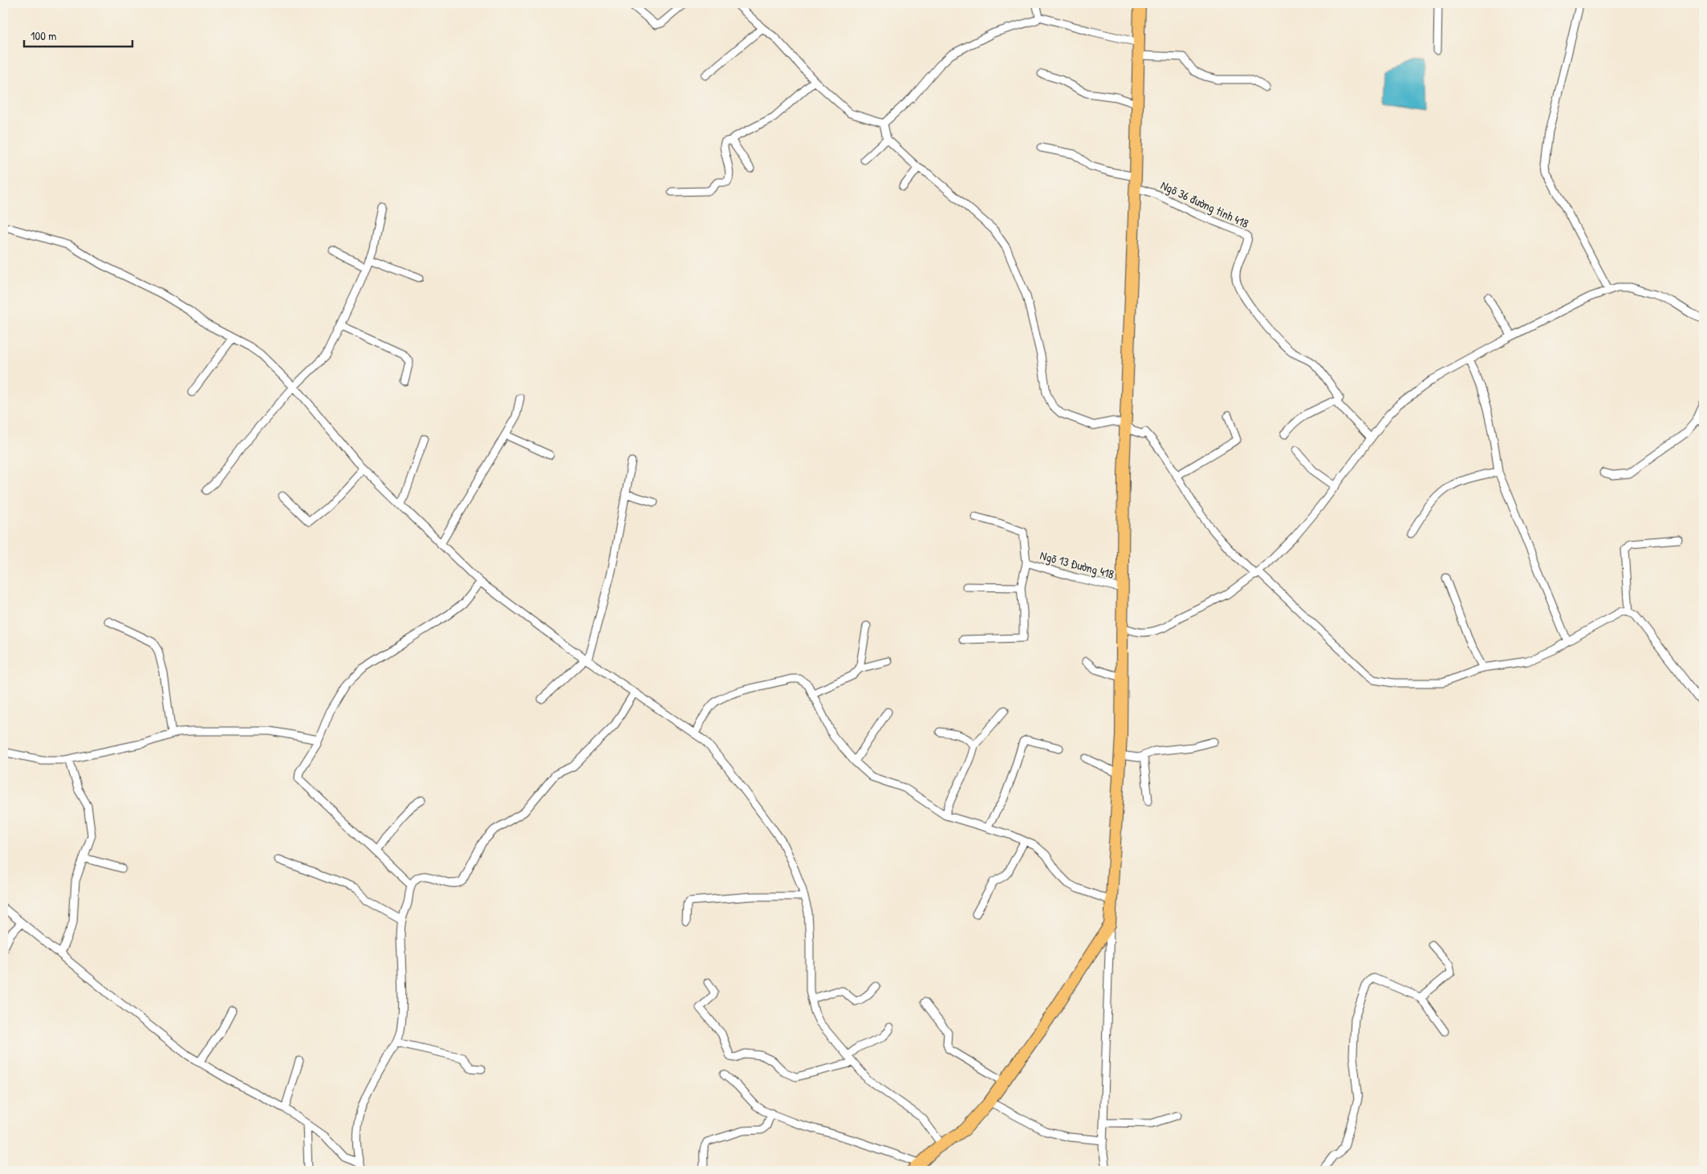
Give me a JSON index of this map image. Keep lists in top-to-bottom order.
{
  "streets": {
    "street": ["Ngõ 36 đường tỉnh 418", "Ngõ 13 Đường 418"]
  },
  "scale_bar": "100 m"
}
